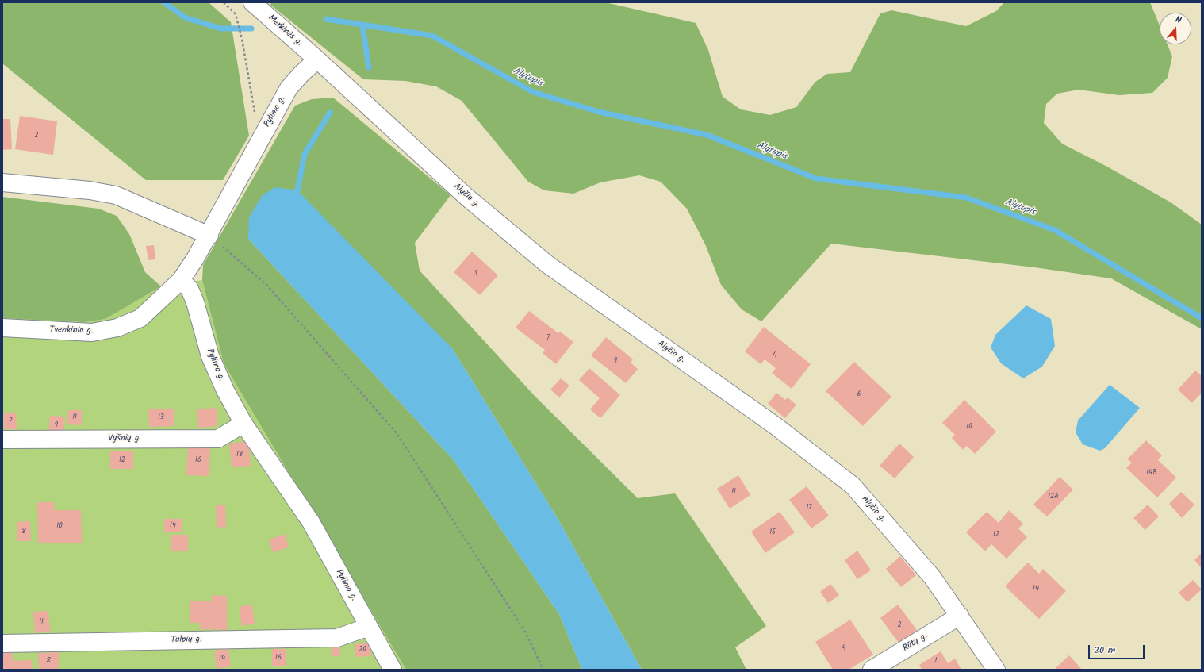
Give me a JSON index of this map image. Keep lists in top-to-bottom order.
{
  "streets": {
    "street": [
      "Merkinės g.",
      "Pylimo g.",
      "Alyčio g.",
      "Tvenkinio g.",
      "Vyšnių g.",
      "Tulpių g.",
      "Rūtų g."
    ]
  },
  "crossings": [
    ["Merkinės g.", "Pylimo g."],
    ["Merkinės g.", "Alyčio g."],
    ["Pylimo g.", "Alyčio g."],
    ["Pylimo g.", "Tvenkinio g."],
    ["Pylimo g.", "Vyšnių g."],
    ["Pylimo g.", "Tulpių g."],
    ["Alyčio g.", "Rūtų g."]
  ],
  "water": ["Alytupis"],
  "house_numbers": [
    "2",
    "5",
    "7",
    "4",
    "9",
    "6",
    "11",
    "13",
    "7",
    "9",
    "10",
    "18",
    "12",
    "16",
    "14B",
    "11",
    "12A",
    "17",
    "14",
    "10",
    "8",
    "15",
    "12",
    "14",
    "11",
    "2",
    "4",
    "20",
    "16",
    "14",
    "8",
    "1"
  ],
  "scale_bar": "20 m",
  "north": "top"
}
